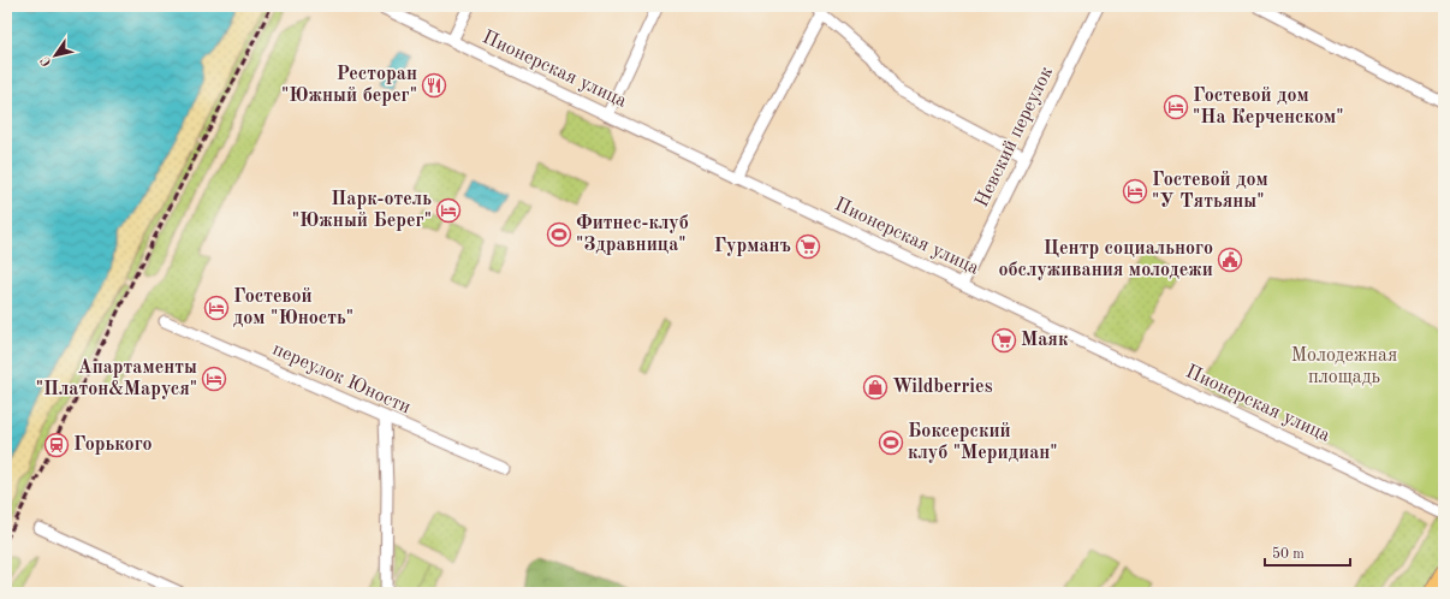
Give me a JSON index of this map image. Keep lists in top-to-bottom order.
{
  "streets": {
    "street": ["Пионерская улица", "Невский переулок", "переулок Юности"]
  },
  "crossings": [
    ["Пионерская улица", "Невский переулок"]
  ],
  "parks": ["Молодежная площадь"],
  "places": {
    "restaurant": ["Ресторан \"Южный берег\""],
    "hotel": [
      "Гостевой дом \"На Керченском\"",
      "Гостевой дом \"У Тятьяны\"",
      "Парк-отель \"Южный Берег\"",
      "Гостевой дом \"Юность\"",
      "Апартаменты \"Платон&Маруся\""
    ],
    "sports": ["Фитнес-клуб \"Здравница\"", "Боксерский клуб \"Меридиан\""],
    "supermarket": ["Гурманъ", "Маяк"],
    "public building": ["Центр социального обслуживания молодежи"],
    "shop": ["Wildberries"],
    "station": ["Горького"]
  },
  "scale_bar": "50 m",
  "north": "bottom left"
}
